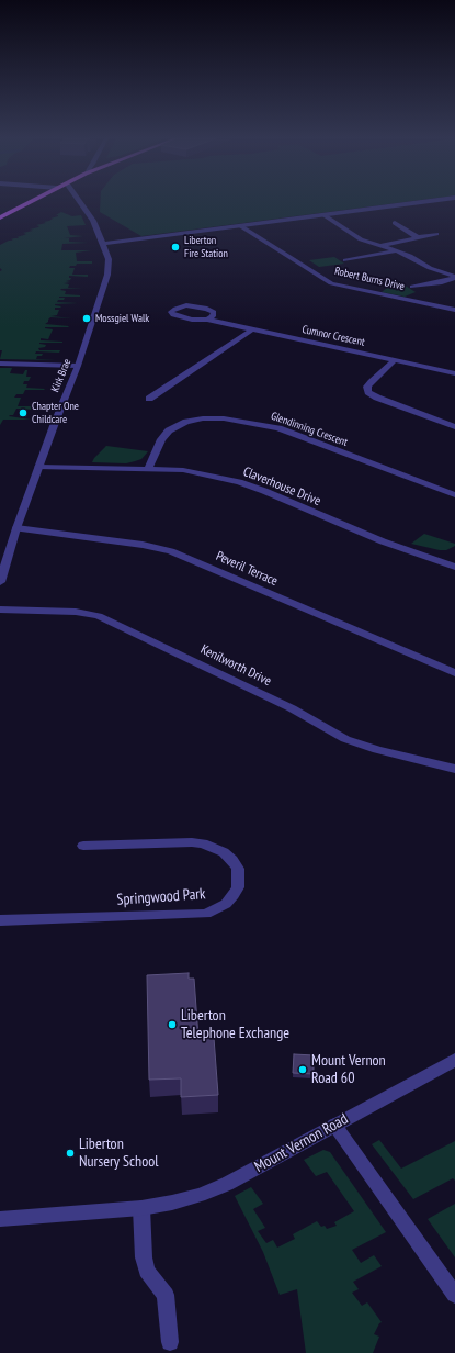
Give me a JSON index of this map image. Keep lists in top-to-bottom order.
{
  "streets": {
    "street": [
      "Robert Burns Drive",
      "Cumnor Crescent",
      "Kirk Brae",
      "Glendinning Crescent",
      "Claverhouse Drive",
      "Peveril Terrace",
      "Kenilworth Drive",
      "Springwood Park",
      "Mount Vernon Road"
    ]
  },
  "crossings": [
    ["Kirk Brae", "Claverhouse Drive"],
    ["Kirk Brae", "Peveril Terrace"],
    ["Glendinning Crescent", "Claverhouse Drive"]
  ],
  "places": [
    "Liberton Fire Station",
    "Mossgiel Walk",
    "Chapter One Childcare",
    "Liberton Telephone Exchange",
    "Mount Vernon Road 60",
    "Liberton Nursery School"
  ]
}
